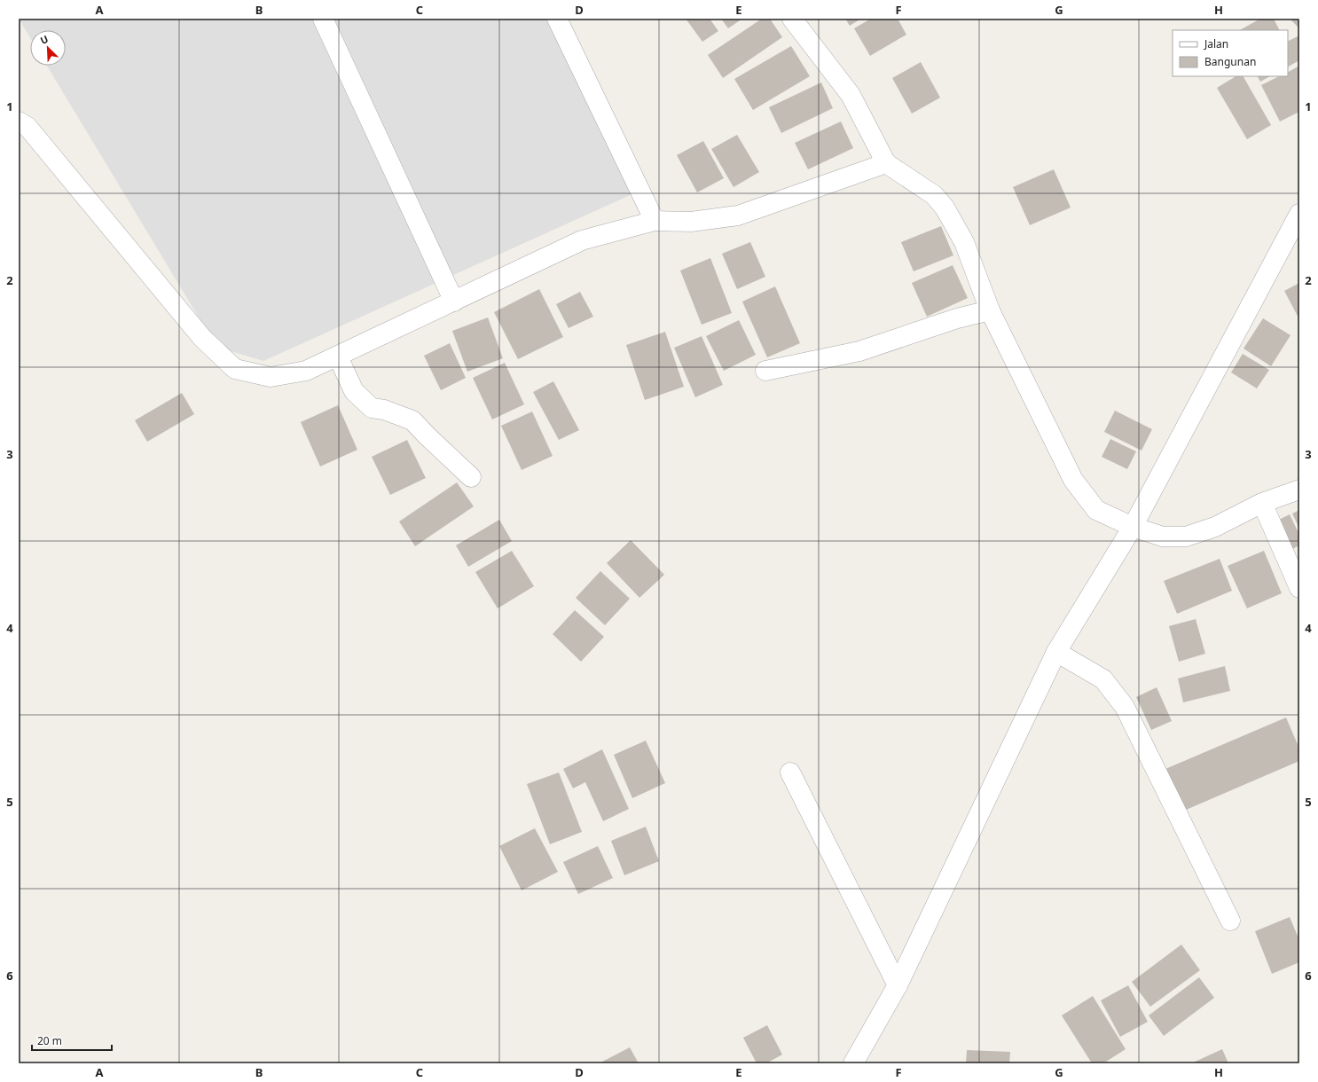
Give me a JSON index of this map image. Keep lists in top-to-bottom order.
{
  "legend": ["Jalan", "Bangunan"],
  "scale_bar": "20 m",
  "north": "top left",
  "grid": {
    "columns": [
      "A",
      "B",
      "C",
      "D",
      "E",
      "F",
      "G",
      "H"
    ],
    "rows": [
      "1",
      "2",
      "3",
      "4",
      "5",
      "6"
    ]
  }
}
